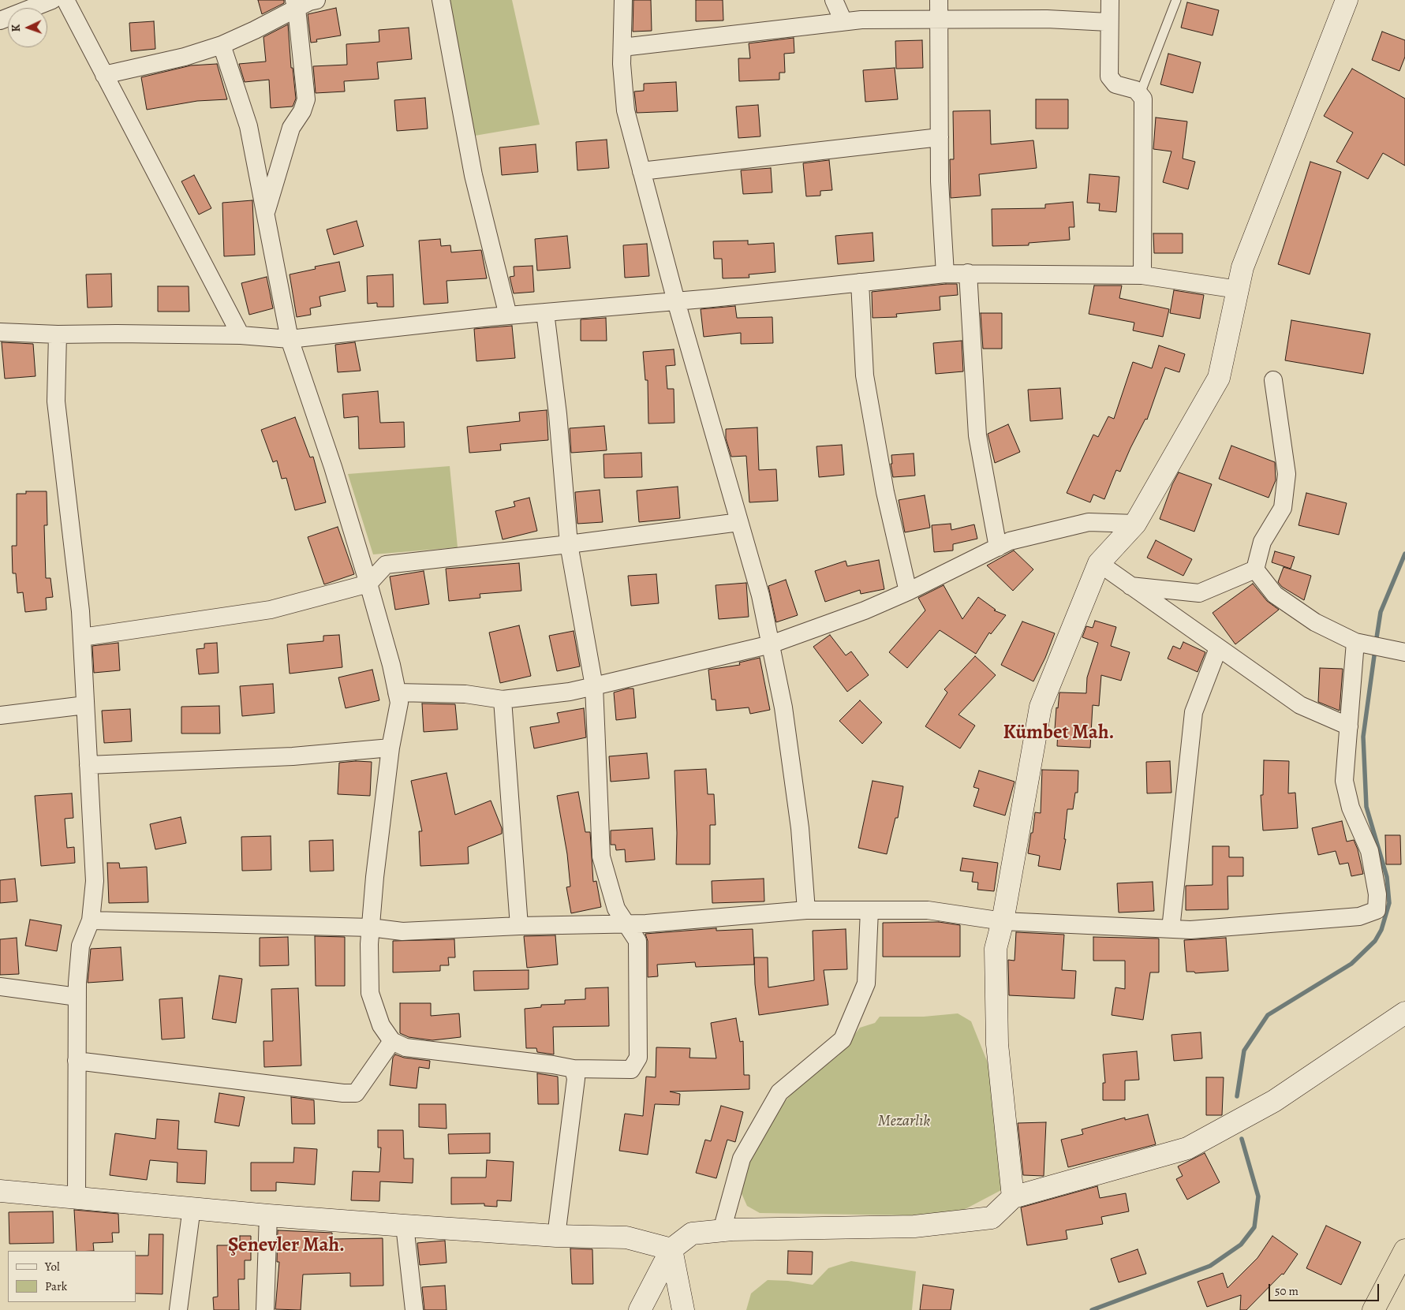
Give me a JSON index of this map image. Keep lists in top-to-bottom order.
{
  "districts": ["Kümbet Mah.", "Şenevler Mah."],
  "parks": ["Mezarlık"],
  "legend": ["Yol", "Park"],
  "scale_bar": "50 m",
  "north": "left"
}
